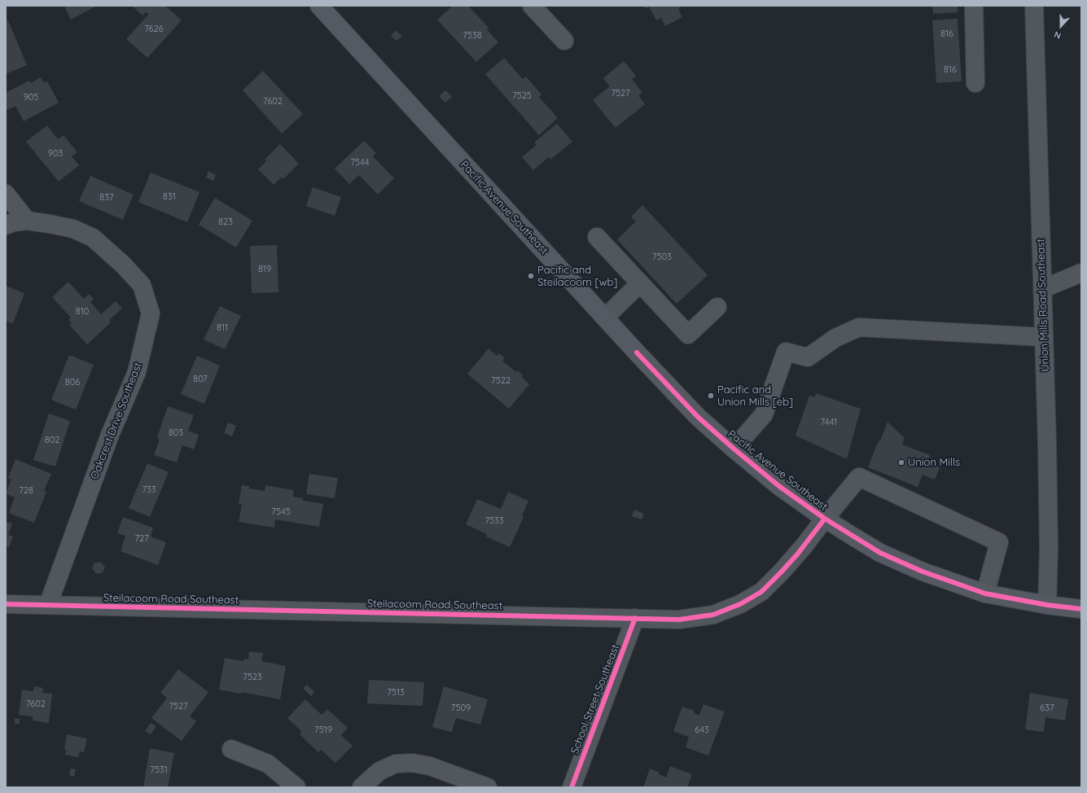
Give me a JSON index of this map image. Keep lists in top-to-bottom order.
{
  "streets": {
    "main road": ["Pacific Avenue Southeast"],
    "street": [
      "Union Mills Road Southeast",
      "Oakcrest Drive Southeast",
      "Steilacoom Road Southeast",
      "School Street Southeast"
    ]
  },
  "crossings": [
    ["Pacific Avenue Southeast", "Union Mills Road Southeast"],
    ["Pacific Avenue Southeast", "Steilacoom Road Southeast"],
    ["Oakcrest Drive Southeast", "Steilacoom Road Southeast"],
    ["Steilacoom Road Southeast", "School Street Southeast"]
  ],
  "places": ["Pacific and Steilacoom [wb]", "Pacific and Union Mills [eb]", "Union Mills"],
  "house_numbers": [
    "7626",
    "816",
    "7538",
    "816",
    "7527",
    "7525",
    "905",
    "7602",
    "903",
    "7544",
    "831",
    "837",
    "823",
    "7503",
    "819",
    "810",
    "811",
    "807",
    "7522",
    "806",
    "7441",
    "803",
    "802",
    "733",
    "728",
    "7545",
    "7533",
    "727",
    "7523",
    "7513",
    "7602",
    "7527",
    "7509",
    "637",
    "7519",
    "643",
    "7531"
  ],
  "north": "bottom"
}
